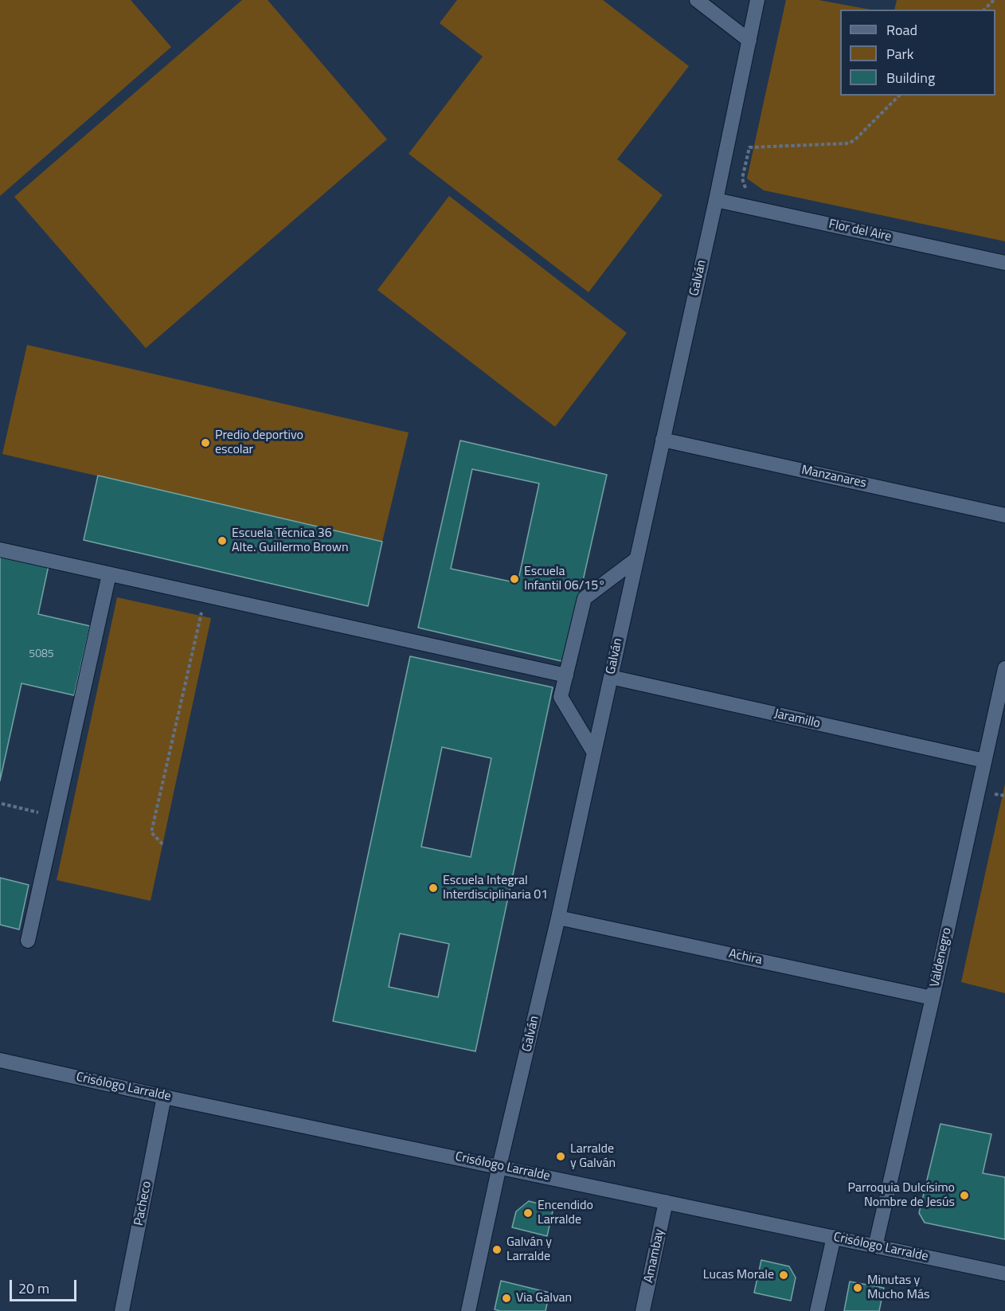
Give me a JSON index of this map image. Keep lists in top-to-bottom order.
{
  "streets": {
    "street": [
      "Flor del Aire",
      "Galván",
      "Manzanares",
      "Jaramillo",
      "Achira",
      "Valdenegro",
      "Crisólogo Larralde",
      "Pacheco",
      "Amambay"
    ]
  },
  "crossings": [
    ["Flor del Aire", "Galván"],
    ["Galván", "Manzanares"],
    ["Galván", "Jaramillo"],
    ["Galván", "Achira"],
    ["Galván", "Crisólogo Larralde"],
    ["Jaramillo", "Valdenegro"],
    ["Achira", "Valdenegro"],
    ["Valdenegro", "Crisólogo Larralde"],
    ["Crisólogo Larralde", "Pacheco"],
    ["Crisólogo Larralde", "Amambay"]
  ],
  "places": [
    "Predio deportivo escolar",
    "Escuela Técnica 36 Alte. Guillermo Brown",
    "Escuela Infantil 06/15°",
    "Escuela Integral Interdisciplinaria 01",
    "Larralde y Galván",
    "Parroquia Dulcísimo Nombre de Jesús",
    "Encendido Larralde",
    "Galván y Larralde",
    "Lucas Morale",
    "Minutas y Mucho Más",
    "Via Galvan"
  ],
  "house_numbers": ["5085"],
  "legend": ["Road", "Park", "Building"],
  "scale_bar": "20 m"
}
